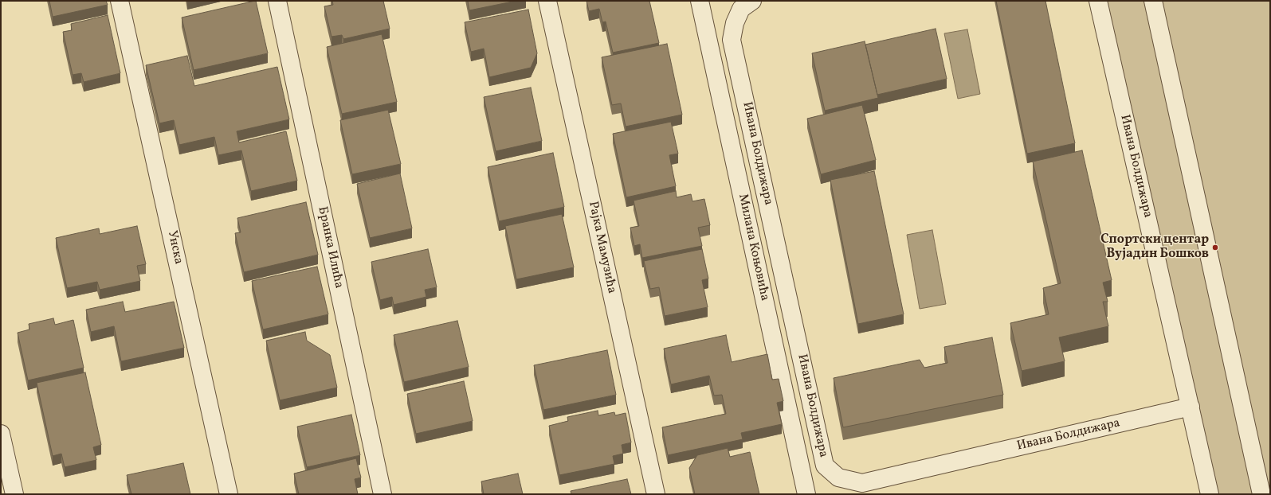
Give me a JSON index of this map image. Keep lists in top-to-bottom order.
{
  "streets": {
    "street": [
      "Ивана Болдижара",
      "Унска",
      "Бранка Илића",
      "Рајка Мамузића",
      "Милана Коњовића"
    ]
  },
  "places": ["Спортски центар Вујадин Бошков"]
}
